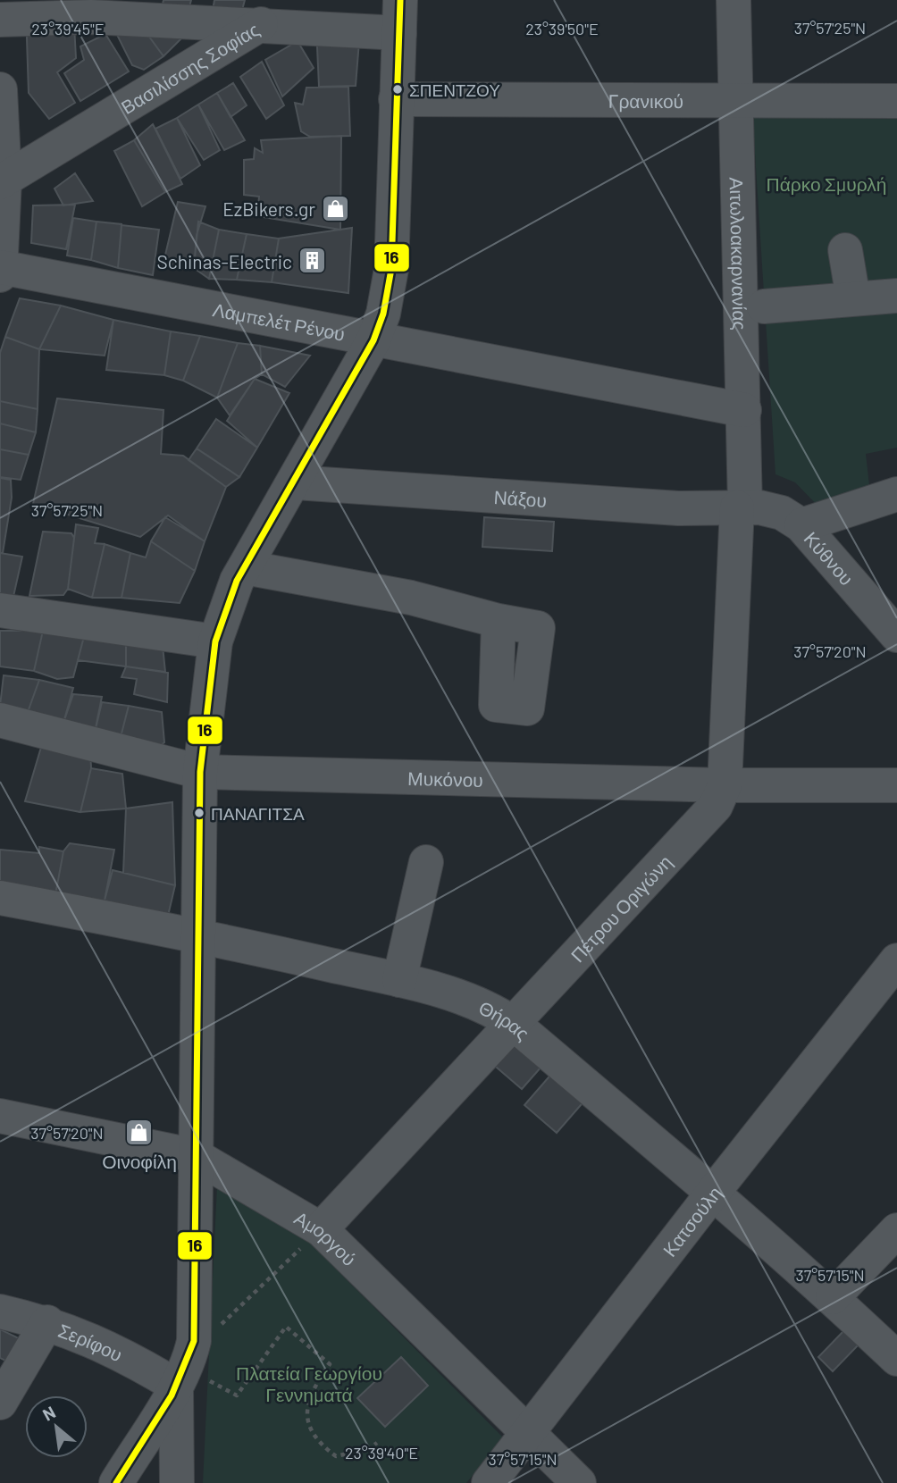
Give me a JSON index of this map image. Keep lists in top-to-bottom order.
{
  "streets": {
    "street": [
      "Βασιλίσσης Σοφίας",
      "Γρανικού",
      "Αιτωλοακαρνανίας",
      "Λαμπελέτ Ρένου",
      "Νάξου",
      "Κύθνου",
      "Μυκόνου",
      "Πέτρου Οριγώνη",
      "Θήρας",
      "Κατσούλη",
      "Αμοργού",
      "Σερίφου"
    ]
  },
  "crossings": [
    ["Γρανικού", "Αιτωλοακαρνανίας"],
    ["Αιτωλοακαρνανίας", "Λαμπελέτ Ρένου"],
    ["Αιτωλοακαρνανίας", "Νάξου"],
    ["Αιτωλοακαρνανίας", "Κύθνου"],
    ["Αιτωλοακαρνανίας", "Πέτρου Οριγώνη"],
    ["Νάξου", "Κύθνου"],
    ["Νάξου", "Πέτρου Οριγώνη"],
    ["Κύθνου", "Πέτρου Οριγώνη"],
    ["Μυκόνου", "Πέτρου Οριγώνη"],
    ["Πέτρου Οριγώνη", "Θήρας"],
    ["Πέτρου Οριγώνη", "Αμοργού"],
    ["Θήρας", "Κατσούλη"],
    ["Κατσούλη", "Αμοργού"]
  ],
  "parks": ["Πάρκο Σµυρλή", "Πλατεία Γεωργίου Γεννηματά"],
  "places": {
    "other": ["ΣΠΕΝΤΖΟΥ", "ΠΑΝΑΓΙΤΣΑ"],
    "shop": ["EzBikers.gr", "Οινοφίλη"],
    "building": ["Schinas-Electric"]
  },
  "lines": ["transit line 16"],
  "north": "top left",
  "coordinates": [
    "37°57'25\"N",
    "23°39'45\"E",
    "23°39'50\"E",
    "37°57'20\"N",
    "37°57'15\"N",
    "23°39'40\"E"
  ]
}
